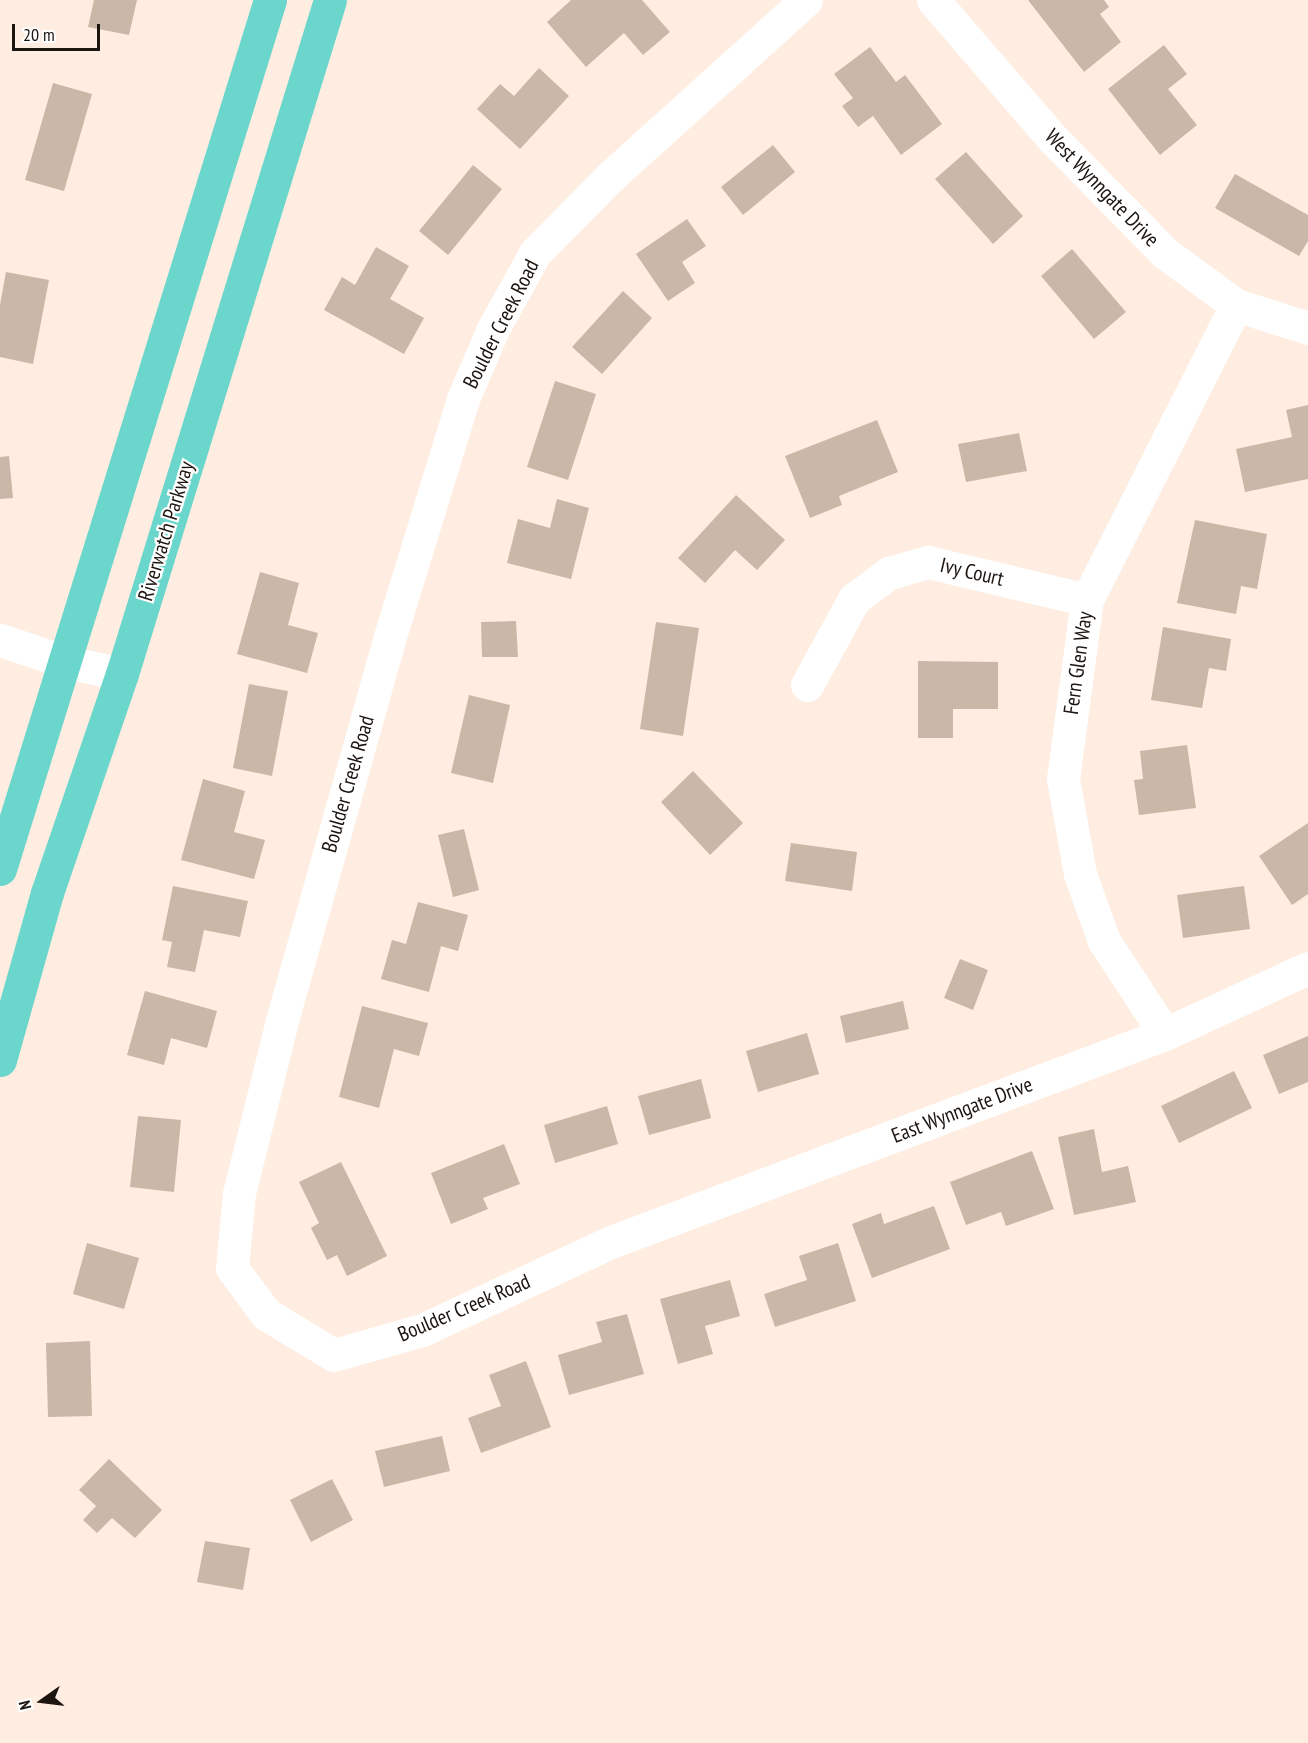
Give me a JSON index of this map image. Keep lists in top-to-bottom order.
{
  "streets": {
    "main road": ["Riverwatch Parkway"],
    "street": [
      "West Wynngate Drive",
      "Boulder Creek Road",
      "Ivy Court",
      "Fern Glen Way",
      "East Wynngate Drive"
    ]
  },
  "crossings": [
    ["West Wynngate Drive", "Fern Glen Way"],
    ["Boulder Creek Road", "East Wynngate Drive"],
    ["Ivy Court", "Fern Glen Way"],
    ["Fern Glen Way", "East Wynngate Drive"]
  ],
  "scale_bar": "20 m",
  "north": "left"
}
